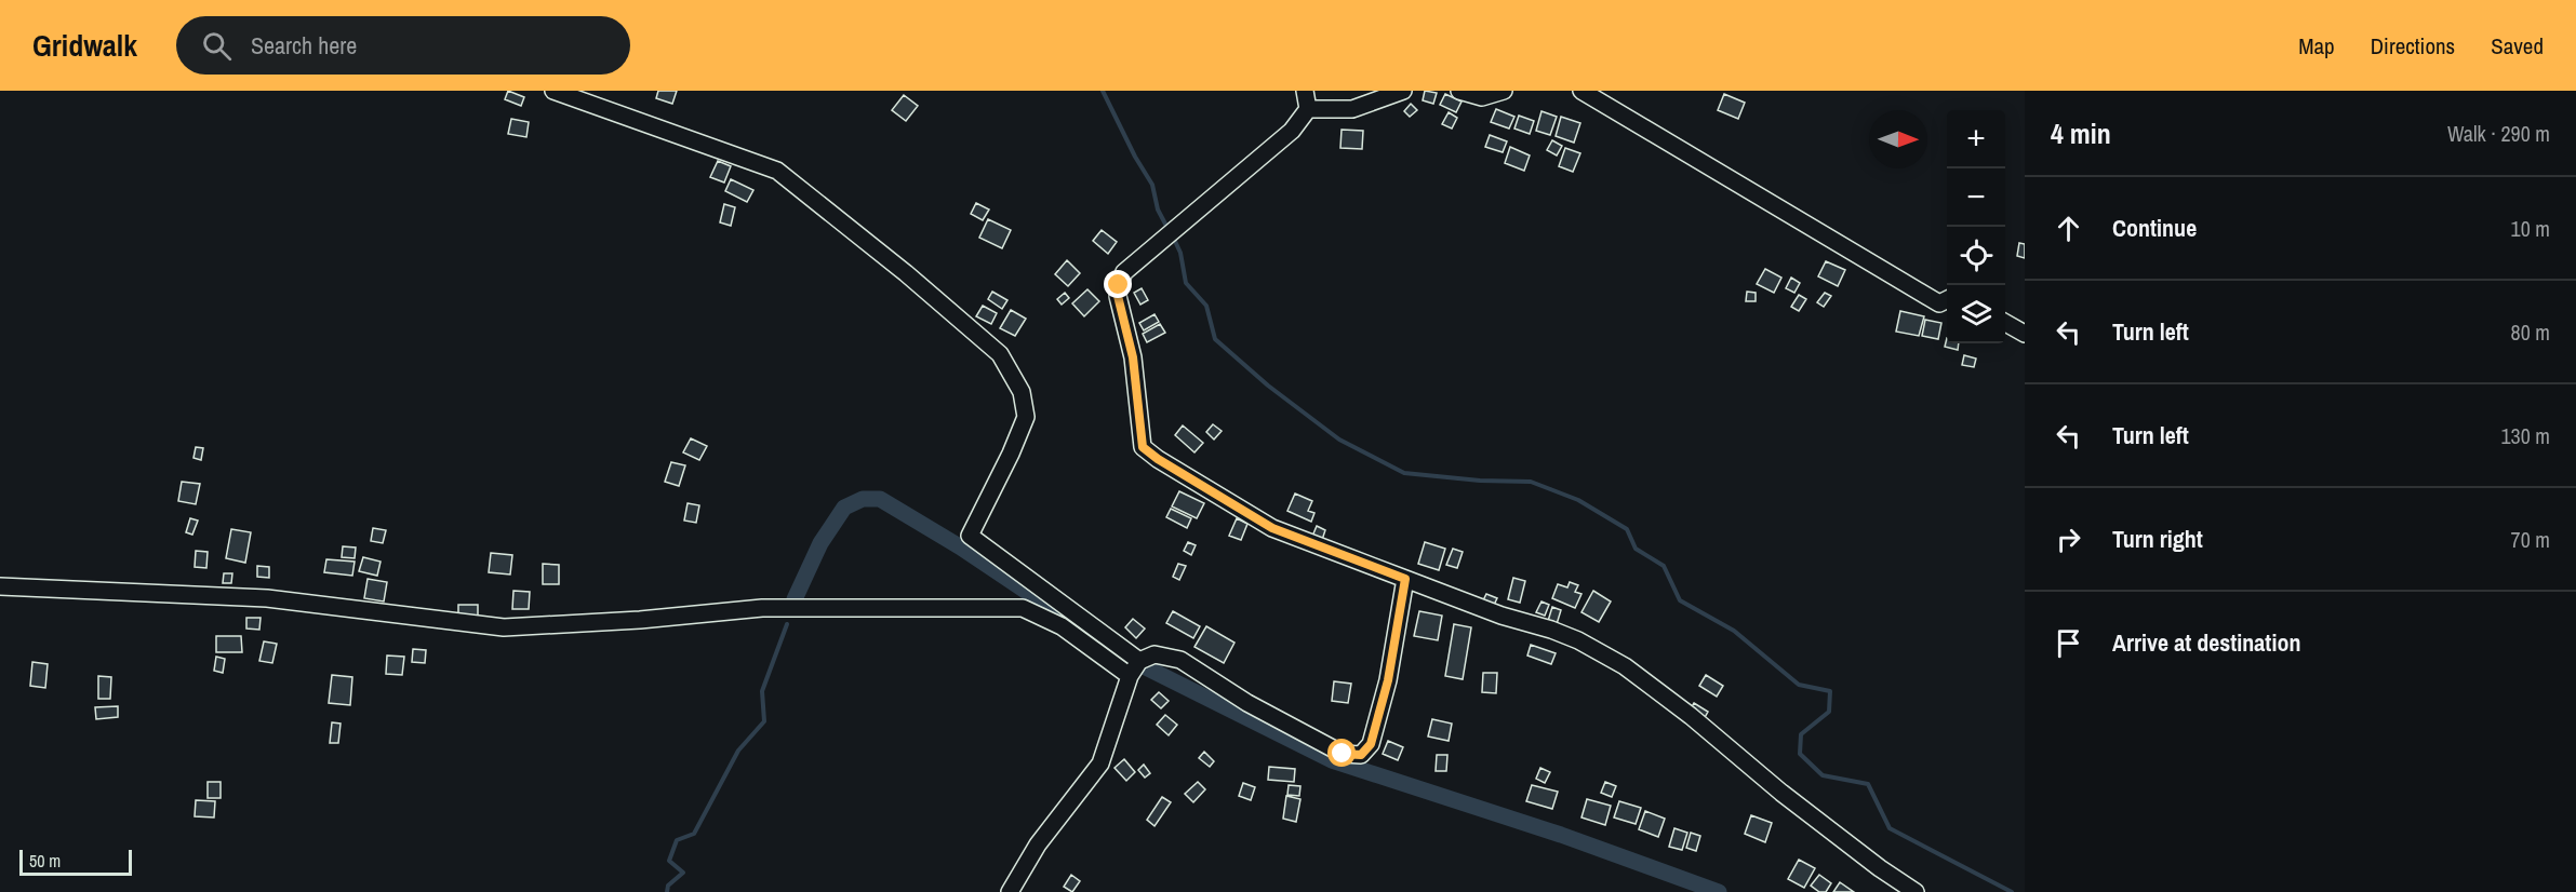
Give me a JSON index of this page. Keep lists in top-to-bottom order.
{
  "scale_bar": "50 m",
  "north": "right",
  "page": {
    "header": "Gridwalk",
    "search": "Search here",
    "nav": ["Map", "Directions", "Saved"],
    "heading": ["4 min", "Walk · 290 m"],
    "map_buttons": ["+", "−"],
    "list": [
      ["Continue", "10 m"],
      ["Turn left", "80 m"],
      ["Turn left", "130 m"],
      ["Turn right", "70 m"],
      "Arrive at destination"
    ],
    "scale": "50 m"
  }
}
